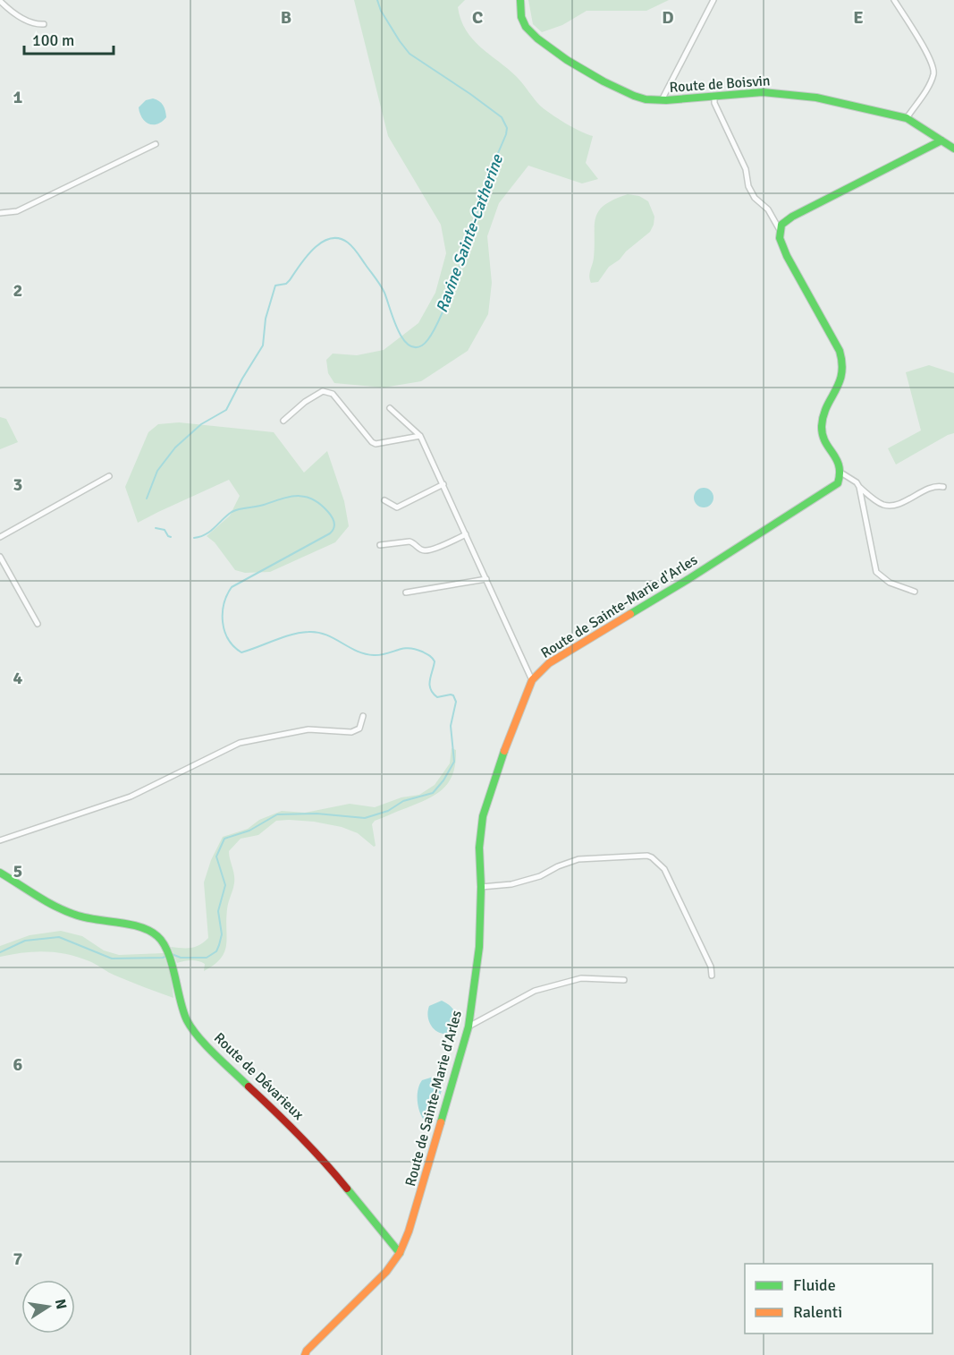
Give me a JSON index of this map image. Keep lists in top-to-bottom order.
{
  "streets": {
    "main road": ["Route de Boisvin", "Route de Sainte-Marie d'Arles", "Route de Dévarieux"]
  },
  "crossings": [
    ["Route de Sainte-Marie d'Arles", "Route de Dévarieux"]
  ],
  "water": ["Ravine Sainte-Catherine"],
  "legend": ["Fluide", "Ralenti"],
  "scale_bar": "100 m",
  "north": "right",
  "grid": {
    "columns": [
      "B",
      "C",
      "D",
      "E"
    ],
    "rows": [
      "1",
      "2",
      "3",
      "4",
      "5",
      "6",
      "7"
    ]
  }
}
